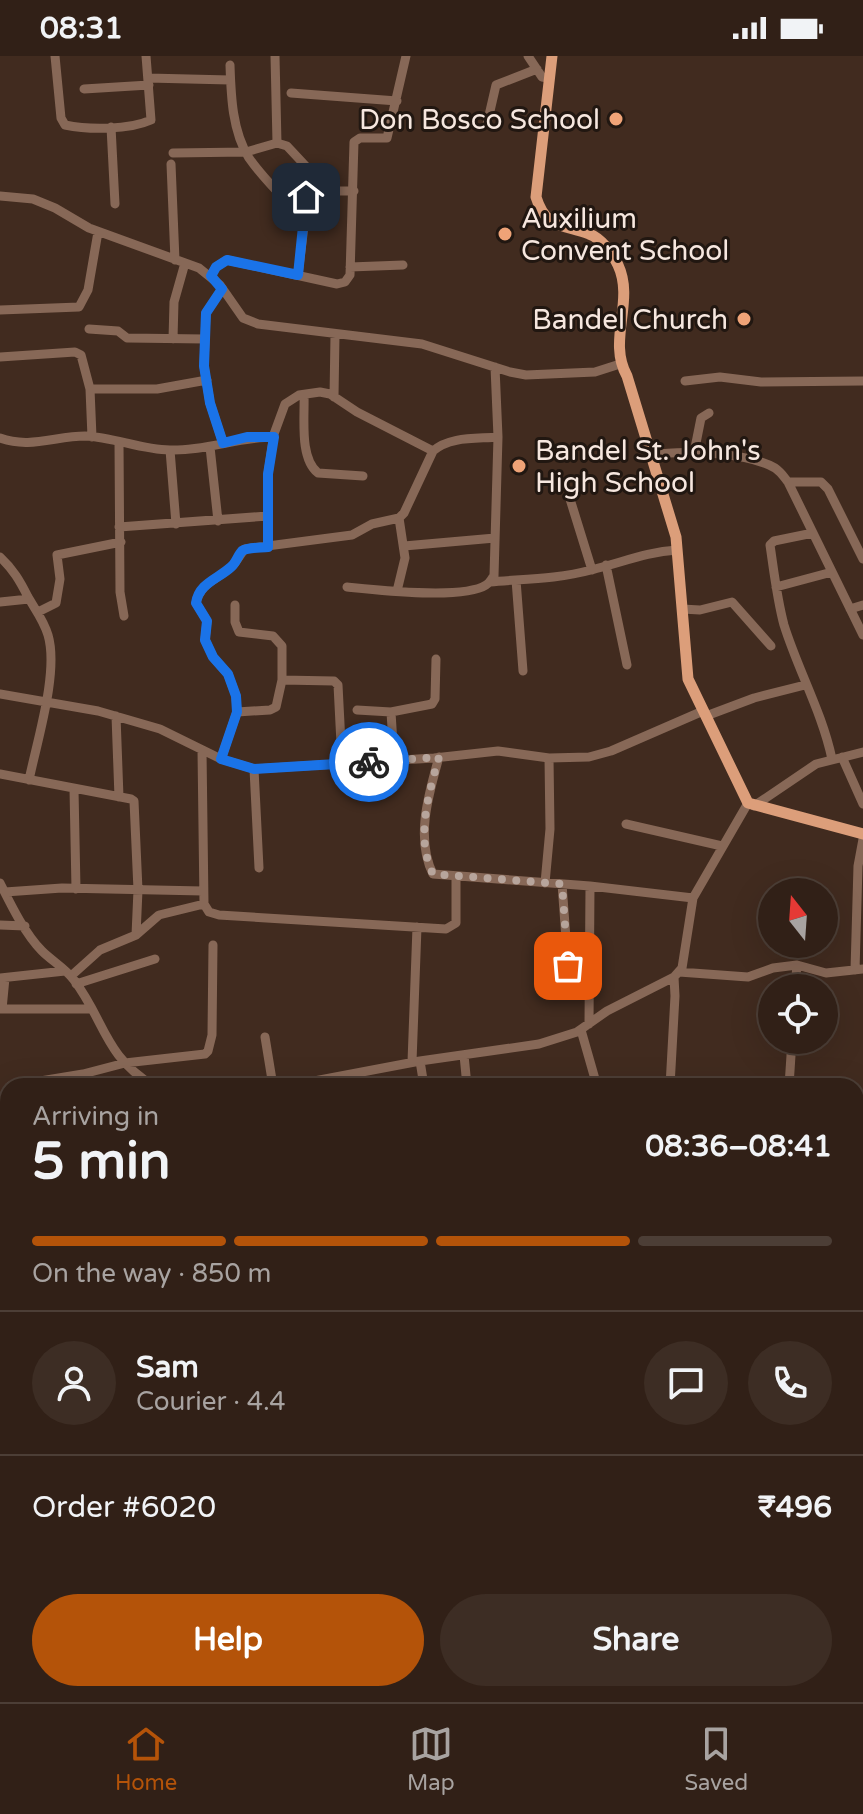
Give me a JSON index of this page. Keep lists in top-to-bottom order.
{
  "places": [
    "Don Bosco School",
    "Auxilium Convent School",
    "Bandel Church",
    "Bandel St. John's High School"
  ],
  "north": "top",
  "page": {
    "status": "08:31",
    "heading": ["5 min", "Arriving in", "08:36–08:41"],
    "panel": [
      "Sam",
      "Courier · 4.4",
      "Order #6020",
      "₹496"
    ],
    "bar": "On the way · 850 m",
    "buttons": ["Help", "Share"],
    "tabs": ["Home", "Map", "Saved"]
  }
}
